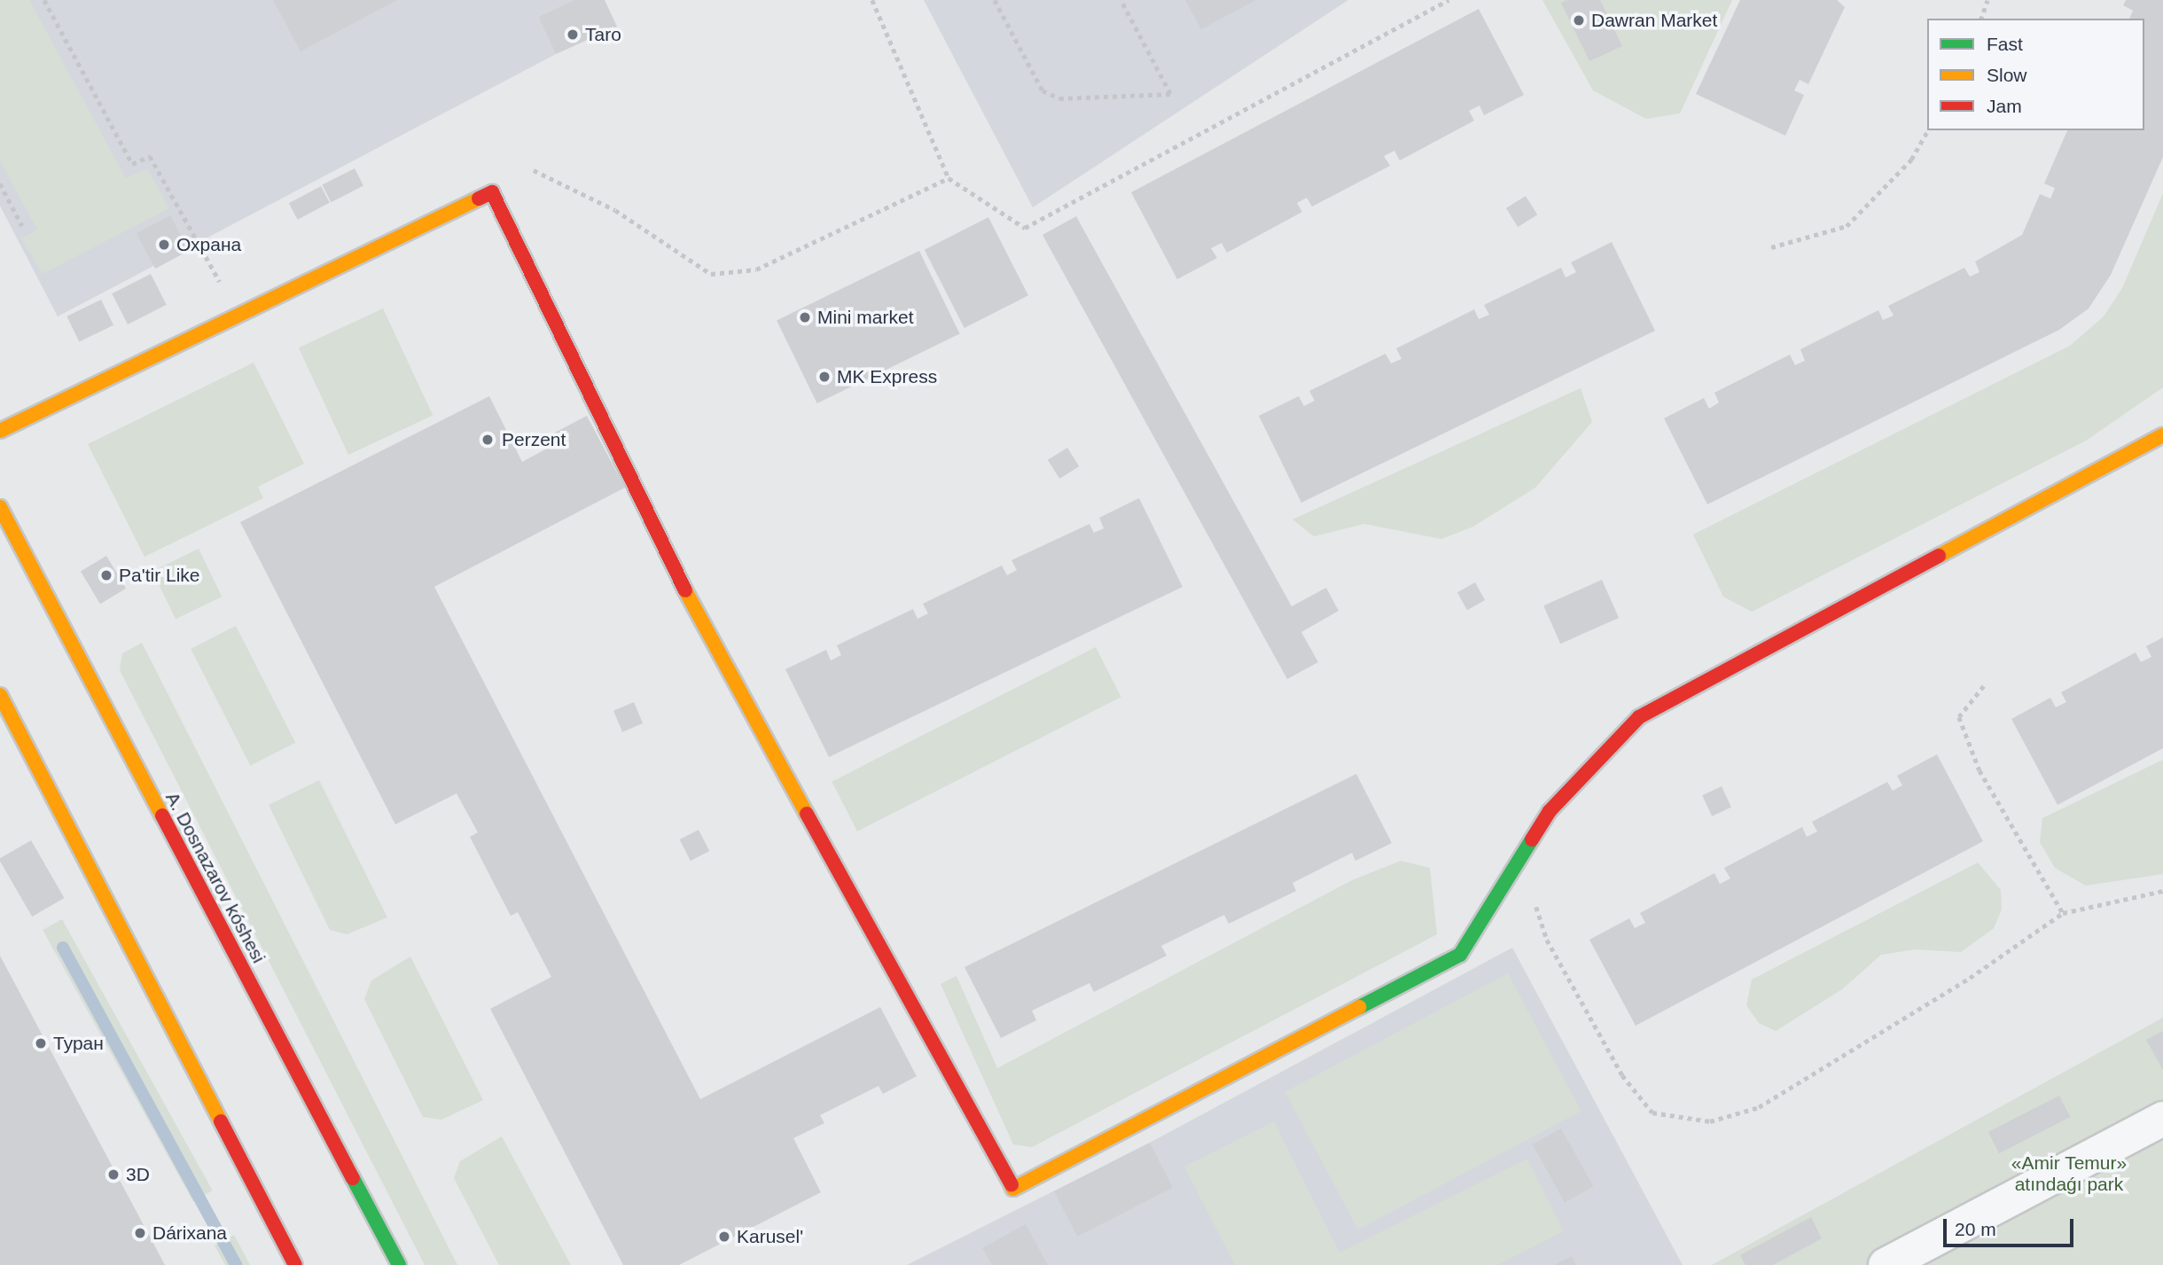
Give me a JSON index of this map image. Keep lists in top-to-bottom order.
{
  "streets": {
    "street": ["A. Dosnazarov kóshesi"]
  },
  "parks": ["«Amir Temur» atındaǵı park"],
  "places": [
    "Dawran Market",
    "Taro",
    "Охрана",
    "Mini market",
    "MK Express",
    "Perzent",
    "Pa'tir Like",
    "Туран",
    "3D",
    "Dárixana",
    "Karusel'"
  ],
  "legend": ["Fast", "Slow", "Jam"],
  "scale_bar": "20 m"
}
